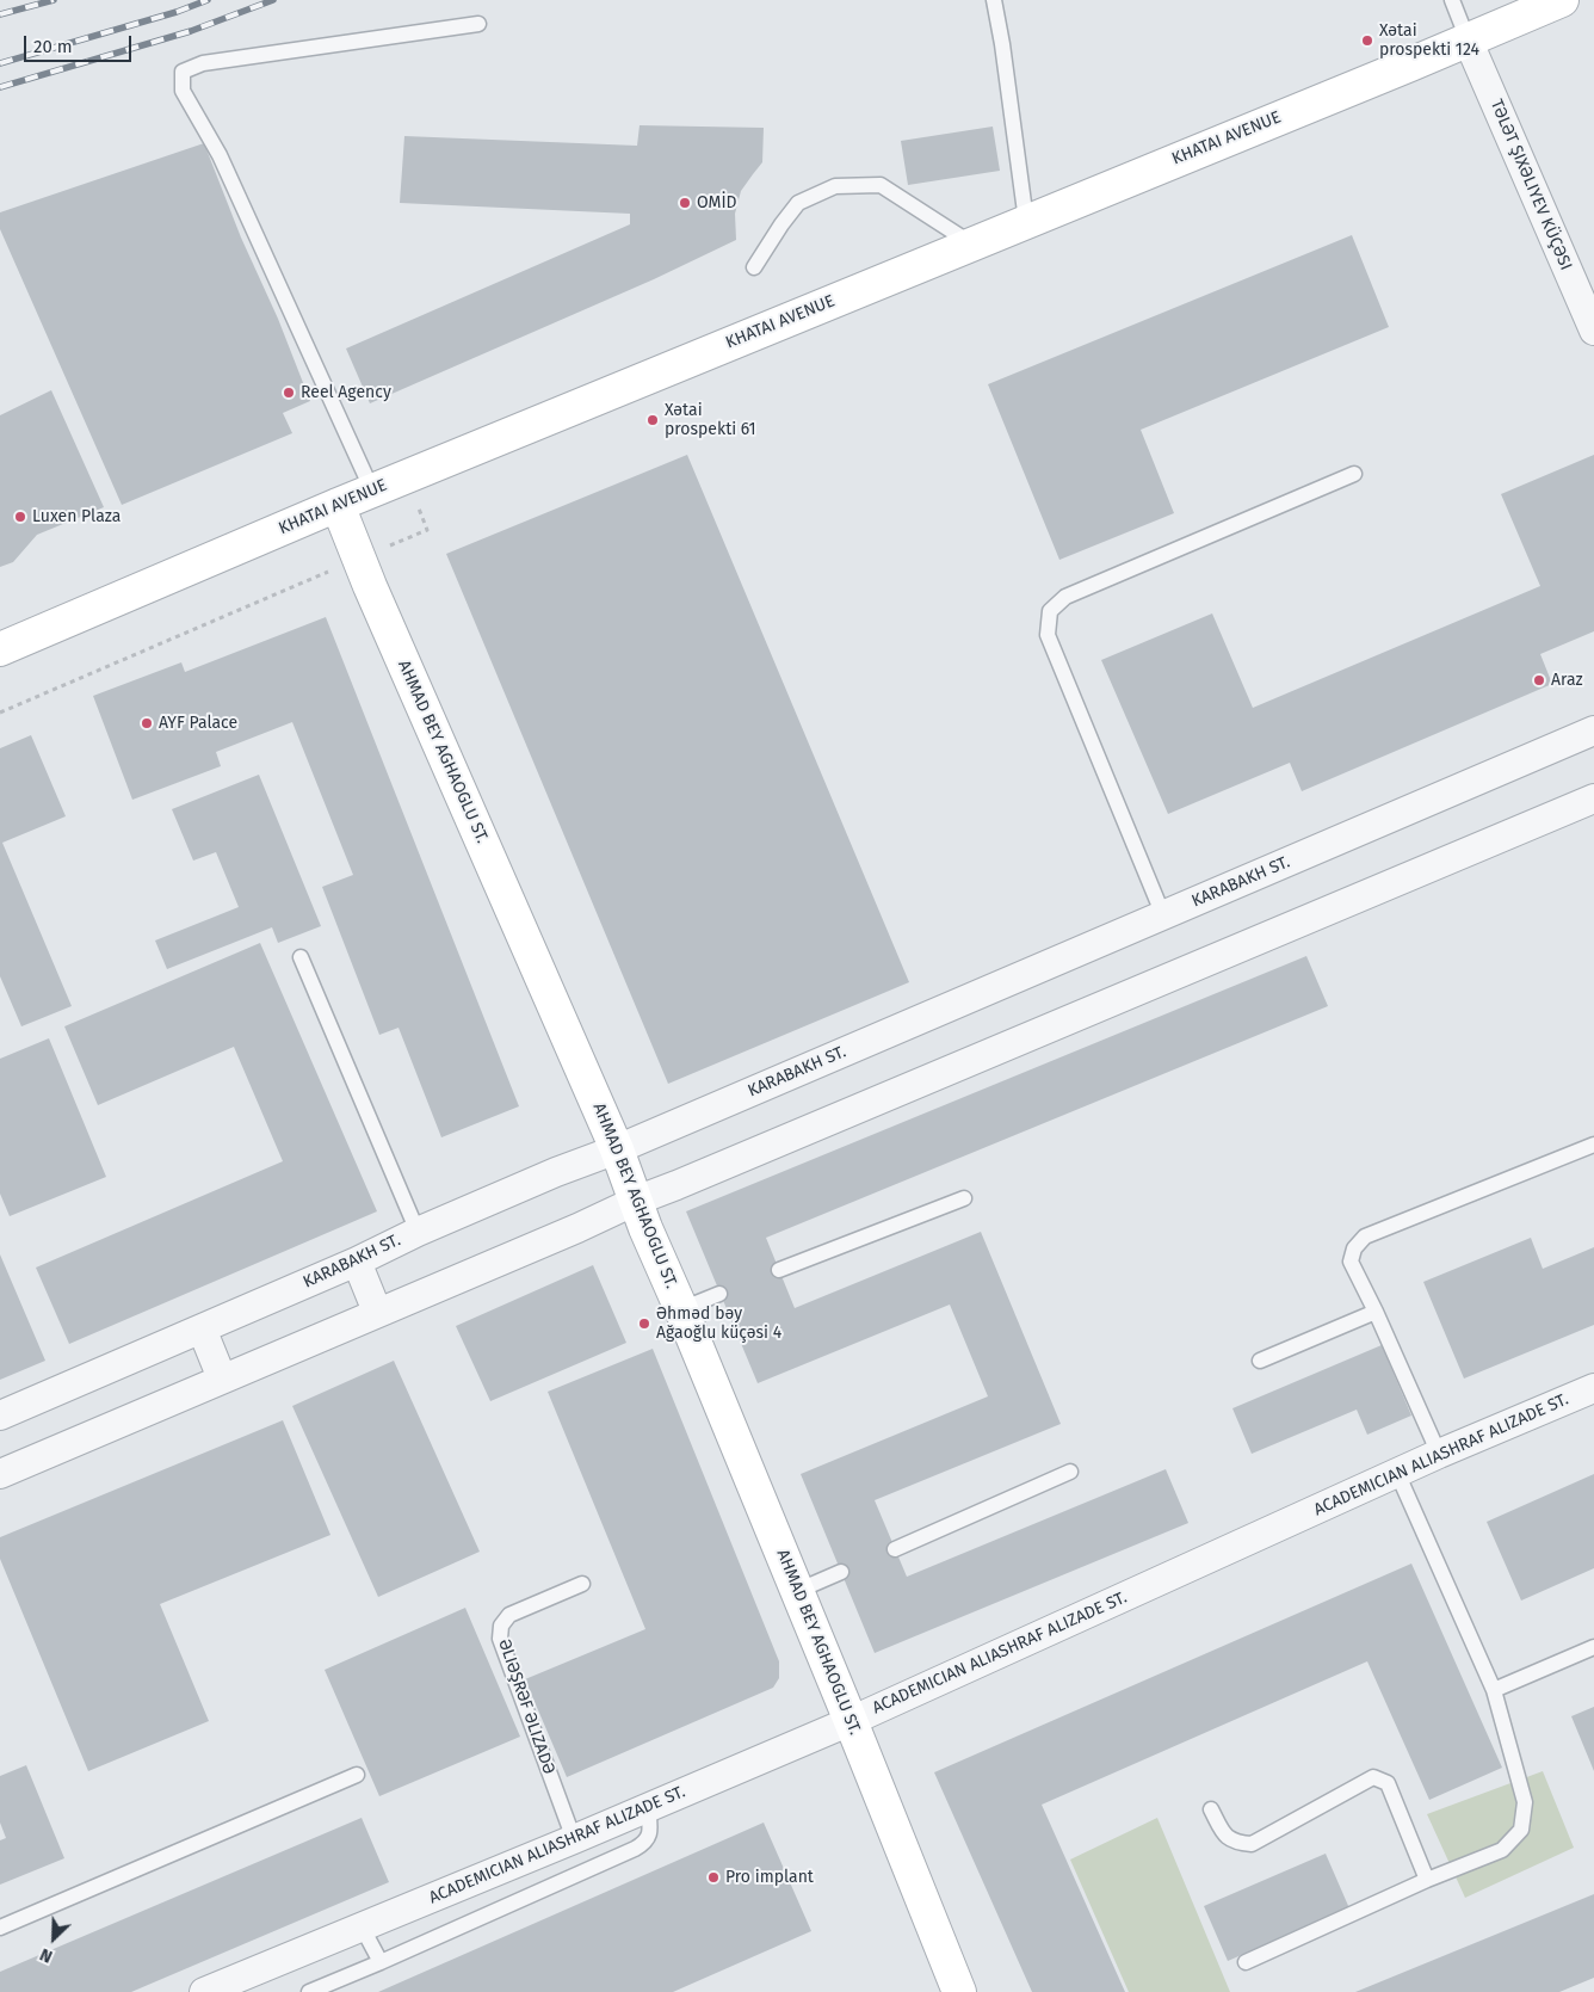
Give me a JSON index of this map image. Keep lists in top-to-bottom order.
{
  "streets": {
    "main road": ["KHATAI AVENUE", "AHMAD BEY AGHAOGLU ST."],
    "street": ["KARABAKH ST.", "ACADEMICIAN ALIASHRAF ALIZADE ST."],
    "lane": ["ƏLIƏŞRƏF ƏLIZADƏ"]
  },
  "crossings": [
    ["KHATAI AVENUE", "AHMAD BEY AGHAOGLU ST."],
    ["AHMAD BEY AGHAOGLU ST.", "KARABAKH ST."],
    ["AHMAD BEY AGHAOGLU ST.", "ACADEMICIAN ALIASHRAF ALIZADE ST."],
    ["ACADEMICIAN ALIASHRAF ALIZADE ST.", "ƏLIƏŞRƏF ƏLIZADƏ"]
  ],
  "places": [
    "Xətai prospekti 124",
    "OMİD",
    "Reel Agency",
    "Xətai prospekti 61",
    "Luxen Plaza",
    "Araz",
    "AYF Palace",
    "Əhməd bəy Ağaoğlu küçəsi 4",
    "Pro implant"
  ],
  "scale_bar": "20 m",
  "north": "bottom left"
}
